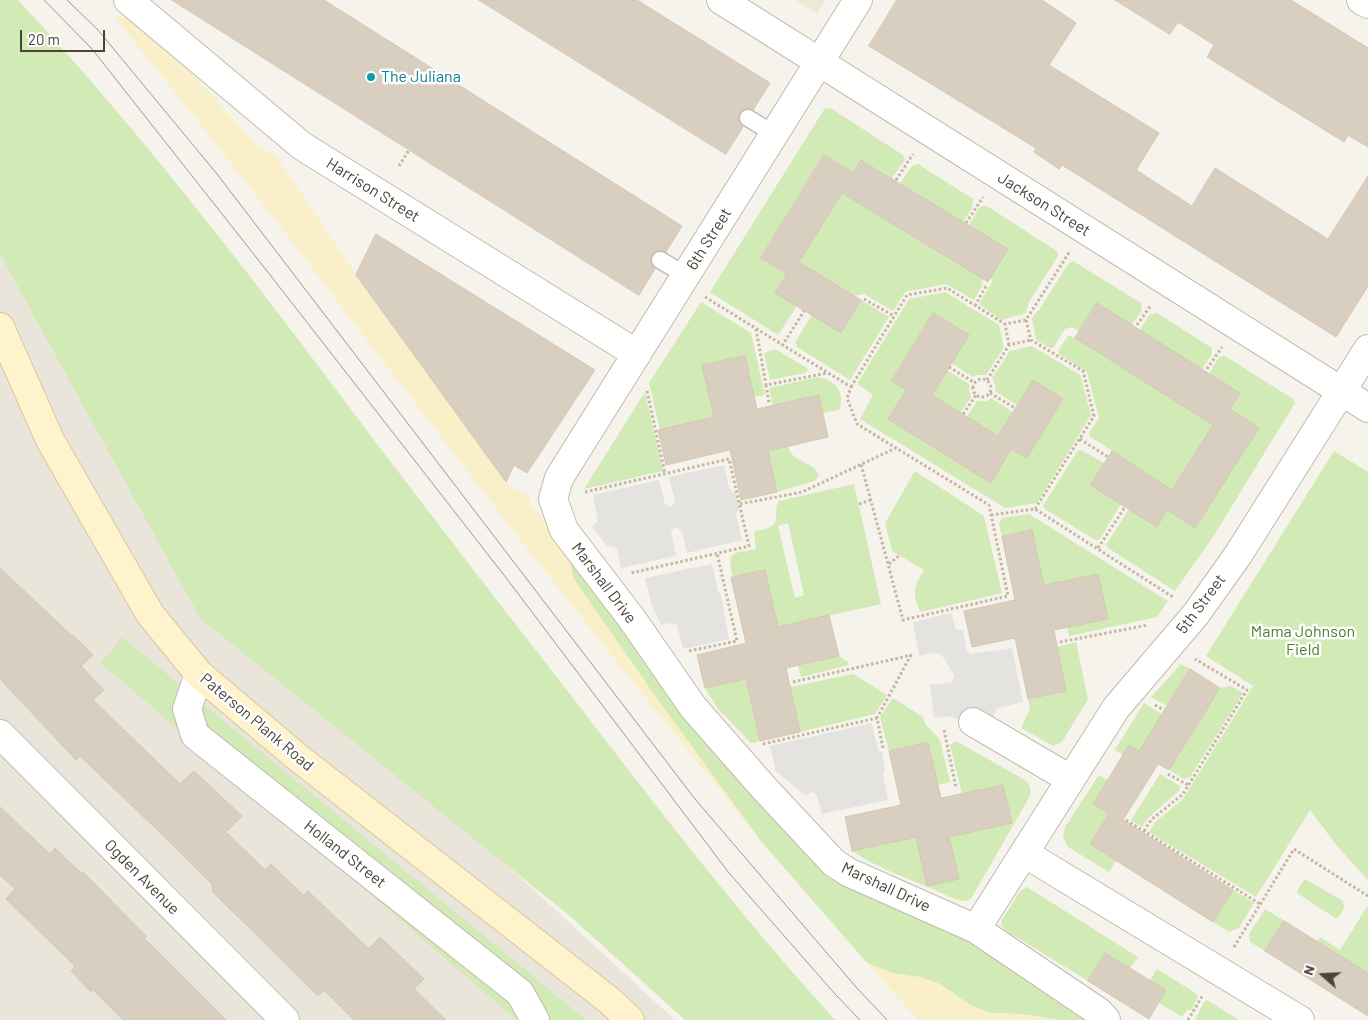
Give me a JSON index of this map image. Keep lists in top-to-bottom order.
{
  "streets": {
    "main road": ["Paterson Plank Road"],
    "street": [
      "Harrison Street",
      "Jackson Street",
      "6th Street",
      "Marshall Drive",
      "5th Street",
      "Holland Street",
      "Ogden Avenue"
    ]
  },
  "crossings": [
    ["Harrison Street", "6th Street"],
    ["Jackson Street", "6th Street"],
    ["Jackson Street", "5th Street"],
    ["6th Street", "Marshall Drive"],
    ["Paterson Plank Road", "Holland Street"]
  ],
  "parks": ["Mama Johnson Field"],
  "places": ["The Juliana"],
  "scale_bar": "20 m",
  "north": "left"
}
